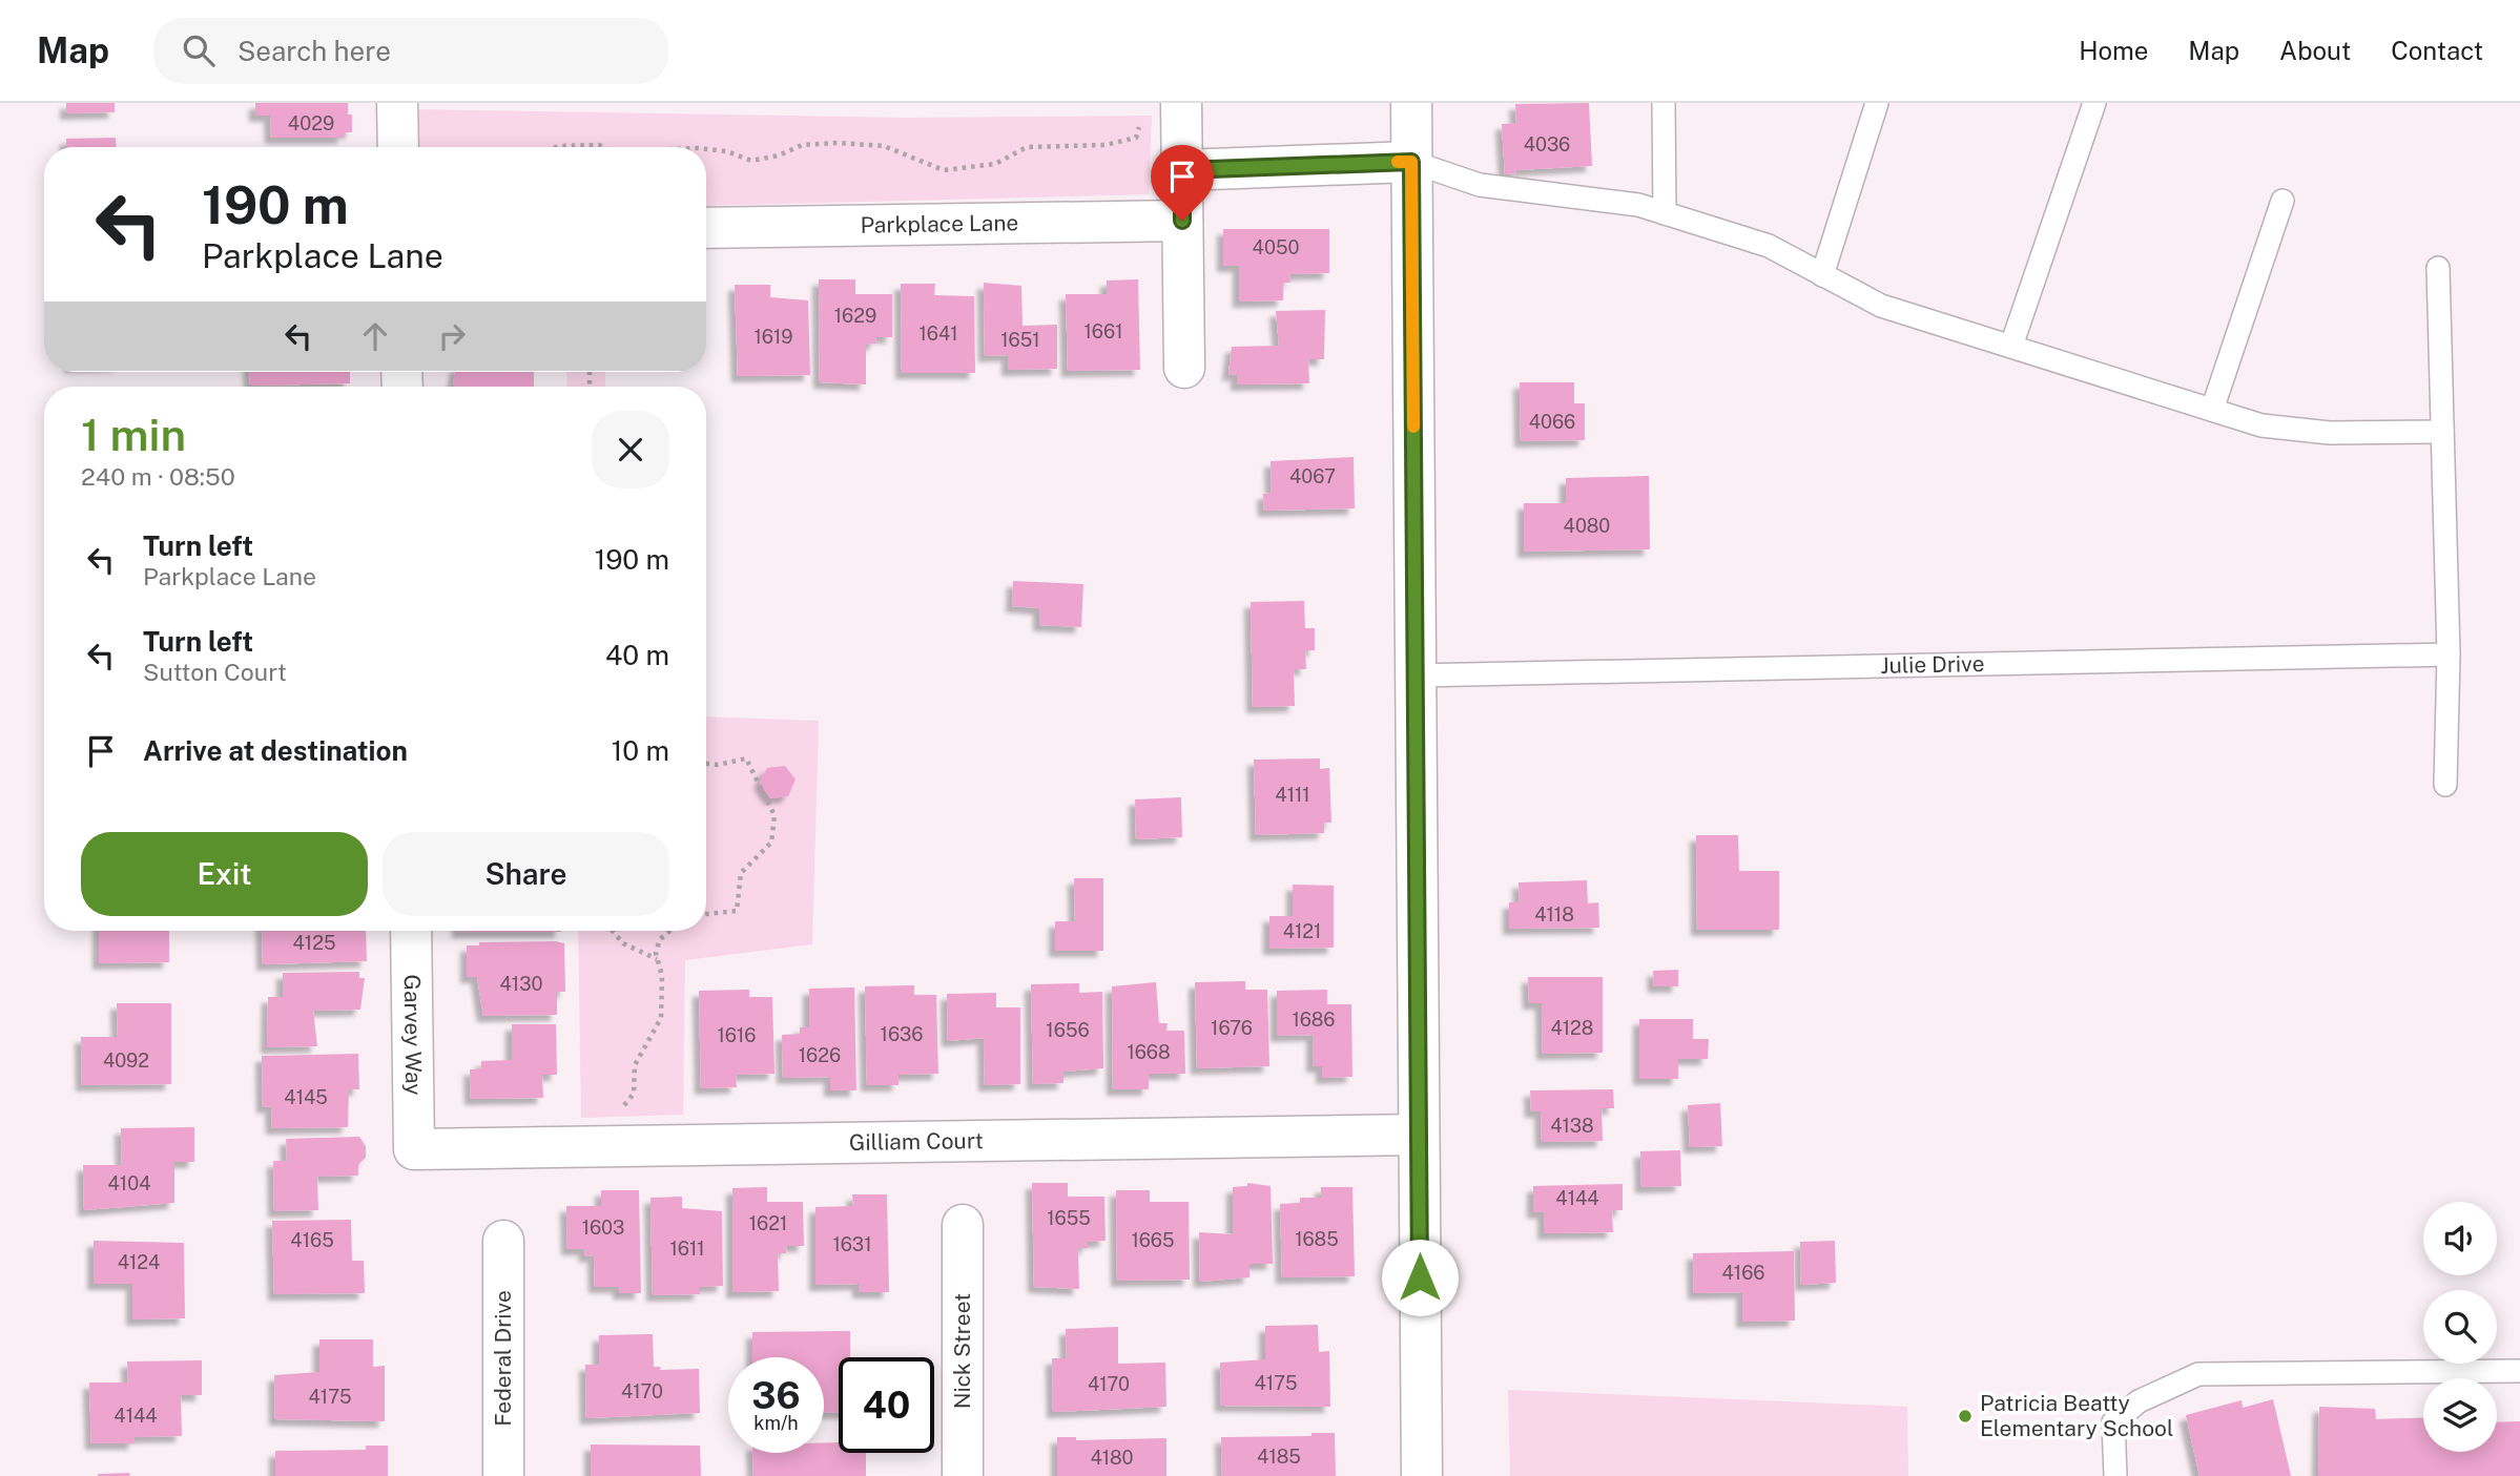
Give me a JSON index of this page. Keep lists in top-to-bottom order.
{
  "streets": {
    "street": [
      "Parkplace Lane",
      "Garvey Way",
      "Gilliam Court",
      "Nick Street",
      "Federal Drive"
    ],
    "lane": ["Julie Drive"]
  },
  "crossings": [
    ["Garvey Way", "Gilliam Court"]
  ],
  "places": ["Patricia Beatty Elementary School"],
  "house_numbers": [
    "4029",
    "4036",
    "4050",
    "1629",
    "1661",
    "1641",
    "1619",
    "1651",
    "4066",
    "4067",
    "4080",
    "4111",
    "4118",
    "4121",
    "4125",
    "4130",
    "1686",
    "1676",
    "4128",
    "1656",
    "1636",
    "1616",
    "1668",
    "1626",
    "4092",
    "4145",
    "4138",
    "4104",
    "4144",
    "1655",
    "1621",
    "1603",
    "1685",
    "4165",
    "1665",
    "1631",
    "1611",
    "4124",
    "4166",
    "4175",
    "4170",
    "4170",
    "4175",
    "4144",
    "4185",
    "4180"
  ],
  "page": {
    "header": "Map",
    "search": "Search here",
    "nav": [
      "Home",
      "Map",
      "About",
      "Contact"
    ],
    "turn": ["190 m", "Parkplace Lane"],
    "heading": ["1 min", "240 m · 08:50"],
    "list": [
      {
        "name": "Turn left",
        "note": "Parkplace Lane",
        "value": "190 m"
      },
      {
        "name": "Turn left",
        "note": "Sutton Court",
        "value": "40 m"
      },
      {
        "name": "Arrive at destination",
        "value": "10 m"
      }
    ],
    "buttons": ["Exit", "Share"],
    "speed": "36 km/h",
    "limit": "40"
  }
}
